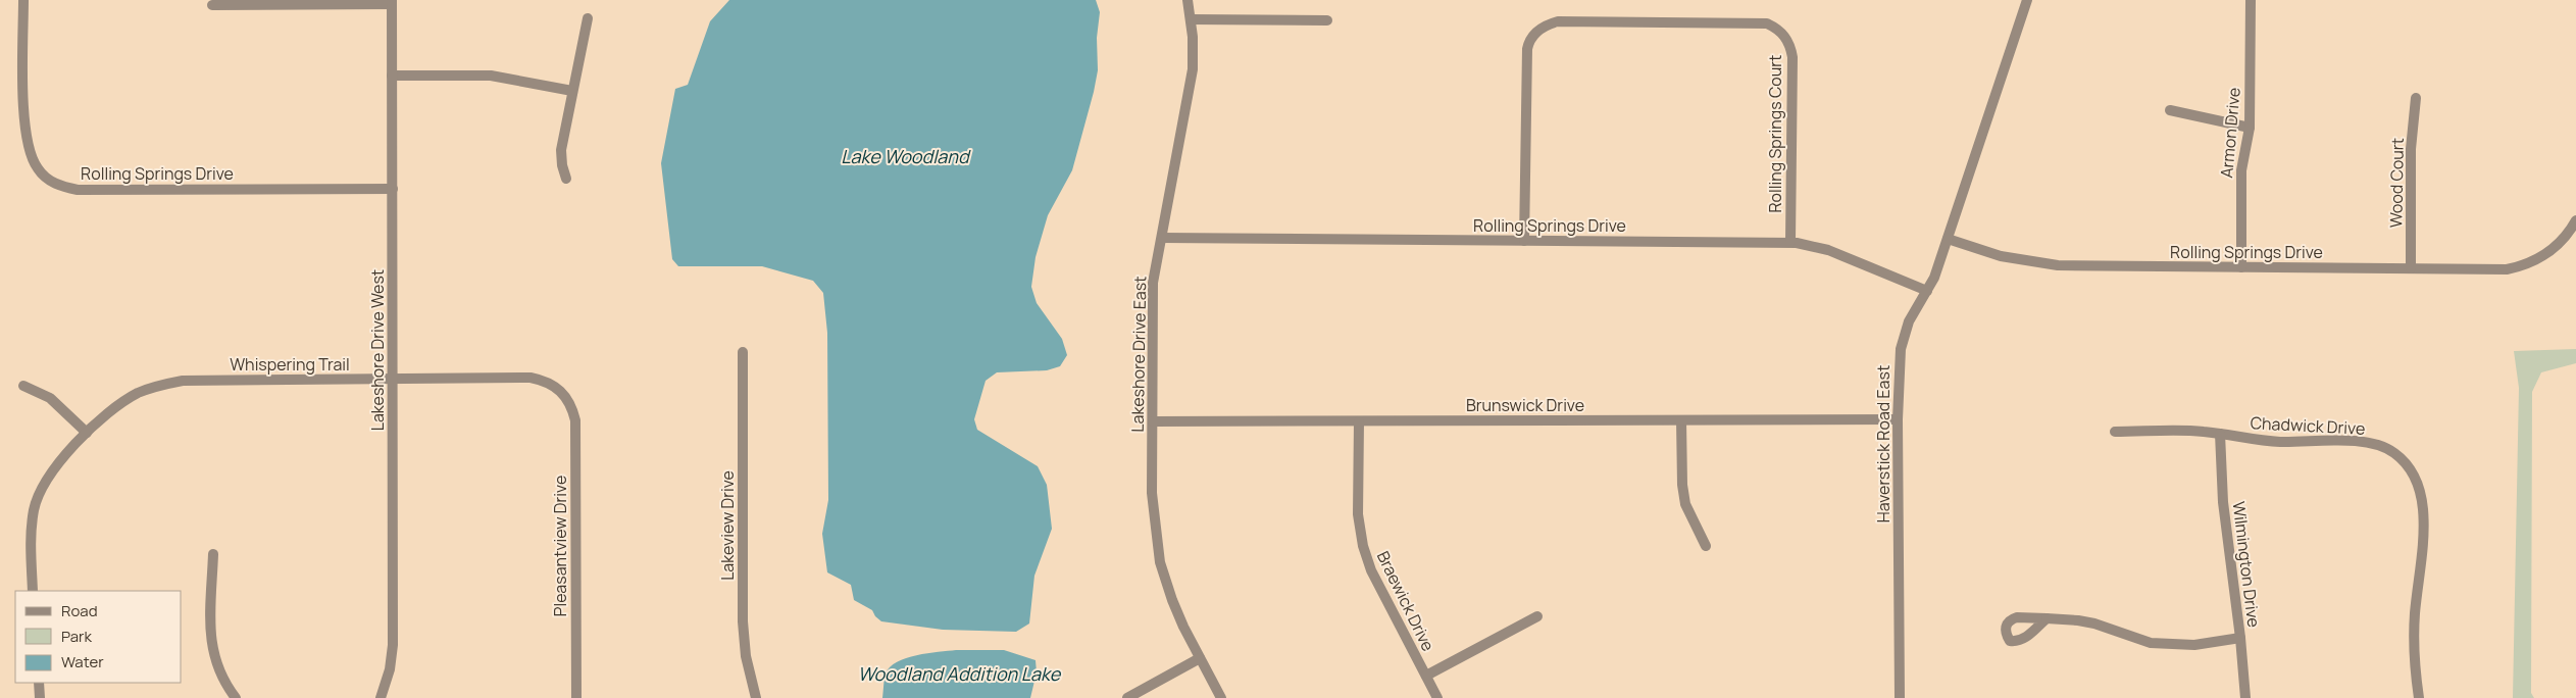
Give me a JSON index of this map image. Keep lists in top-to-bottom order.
{
  "streets": {
    "street": [
      "Armon Drive",
      "Rolling Springs Court",
      "Rolling Springs Drive",
      "Wood Court",
      "Lakeshore Drive West",
      "Lakeshore Drive East",
      "Whispering Trail",
      "Brunswick Drive",
      "Chadwick Drive",
      "Haverstick Road East",
      "Lakeview Drive",
      "Pleasantview Drive",
      "Wilmington Drive",
      "Braewick Drive"
    ]
  },
  "crossings": [
    ["Armon Drive", "Rolling Springs Drive"],
    ["Rolling Springs Court", "Rolling Springs Drive"],
    ["Rolling Springs Drive", "Wood Court"],
    ["Rolling Springs Drive", "Lakeshore Drive West"],
    ["Rolling Springs Drive", "Lakeshore Drive East"],
    ["Rolling Springs Drive", "Haverstick Road East"],
    ["Lakeshore Drive West", "Whispering Trail"],
    ["Lakeshore Drive East", "Brunswick Drive"],
    ["Whispering Trail", "Pleasantview Drive"],
    ["Brunswick Drive", "Haverstick Road East"],
    ["Brunswick Drive", "Braewick Drive"],
    ["Chadwick Drive", "Wilmington Drive"]
  ],
  "water": ["Lake Woodland", "Woodland Addition Lake"],
  "legend": ["Road", "Park", "Water"]
}
